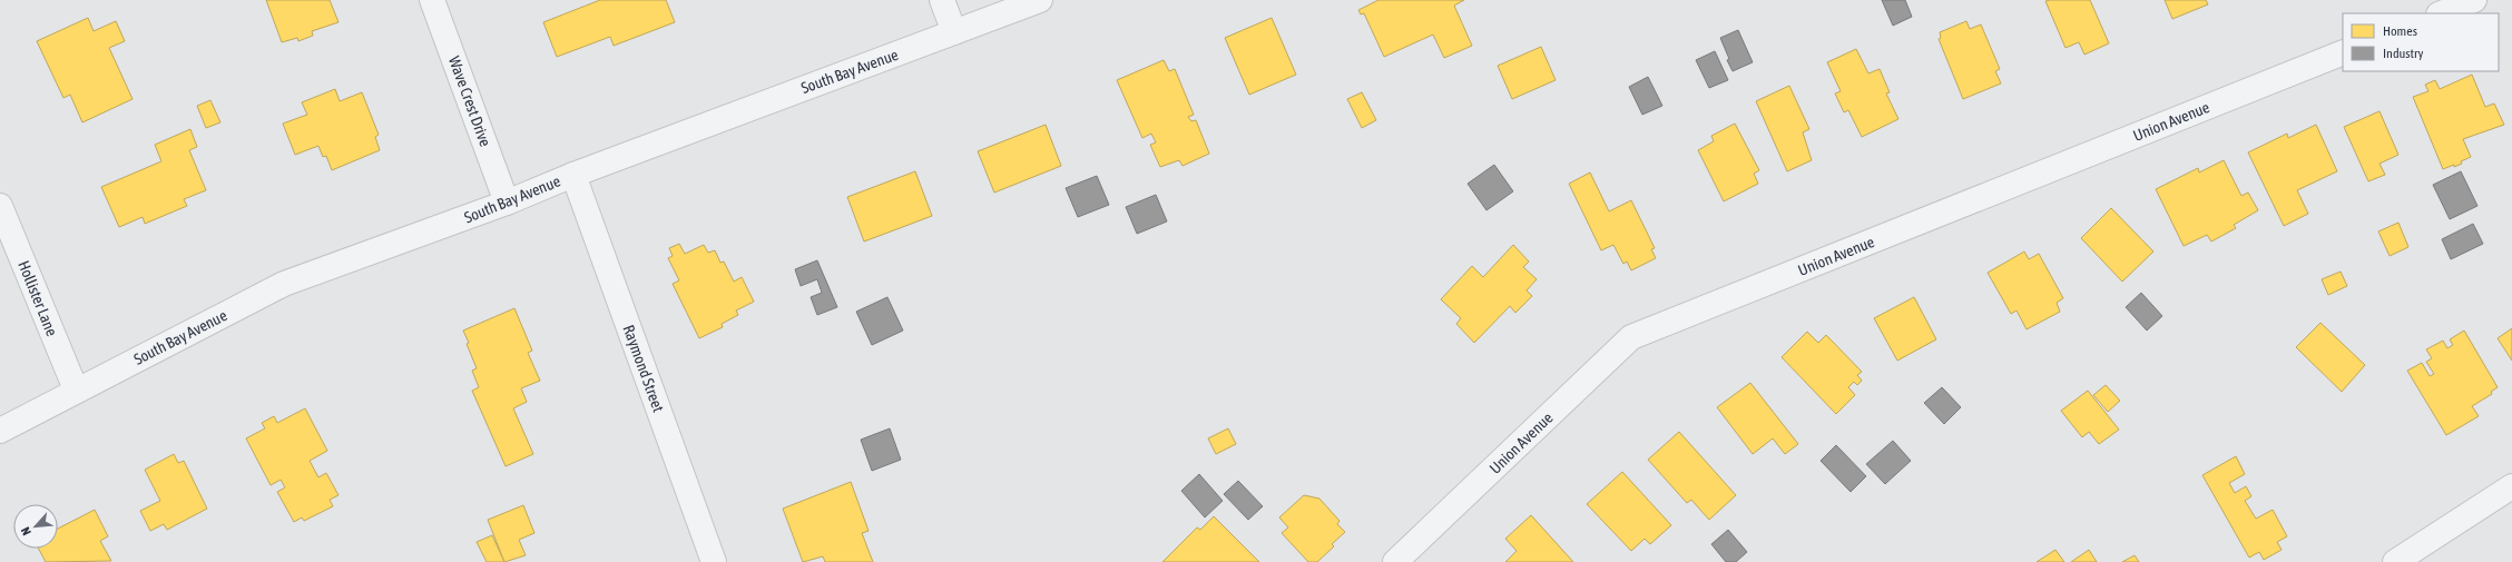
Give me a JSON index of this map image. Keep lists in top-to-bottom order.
{
  "streets": {
    "street": [
      "South Bay Avenue",
      "Wave Crest Drive",
      "Union Avenue",
      "Hollister Lane",
      "Raymond Street"
    ]
  },
  "crossings": [
    ["South Bay Avenue", "Wave Crest Drive"],
    ["South Bay Avenue", "Hollister Lane"],
    ["South Bay Avenue", "Raymond Street"]
  ],
  "legend": ["Homes", "Industry"],
  "north": "bottom left"
}
